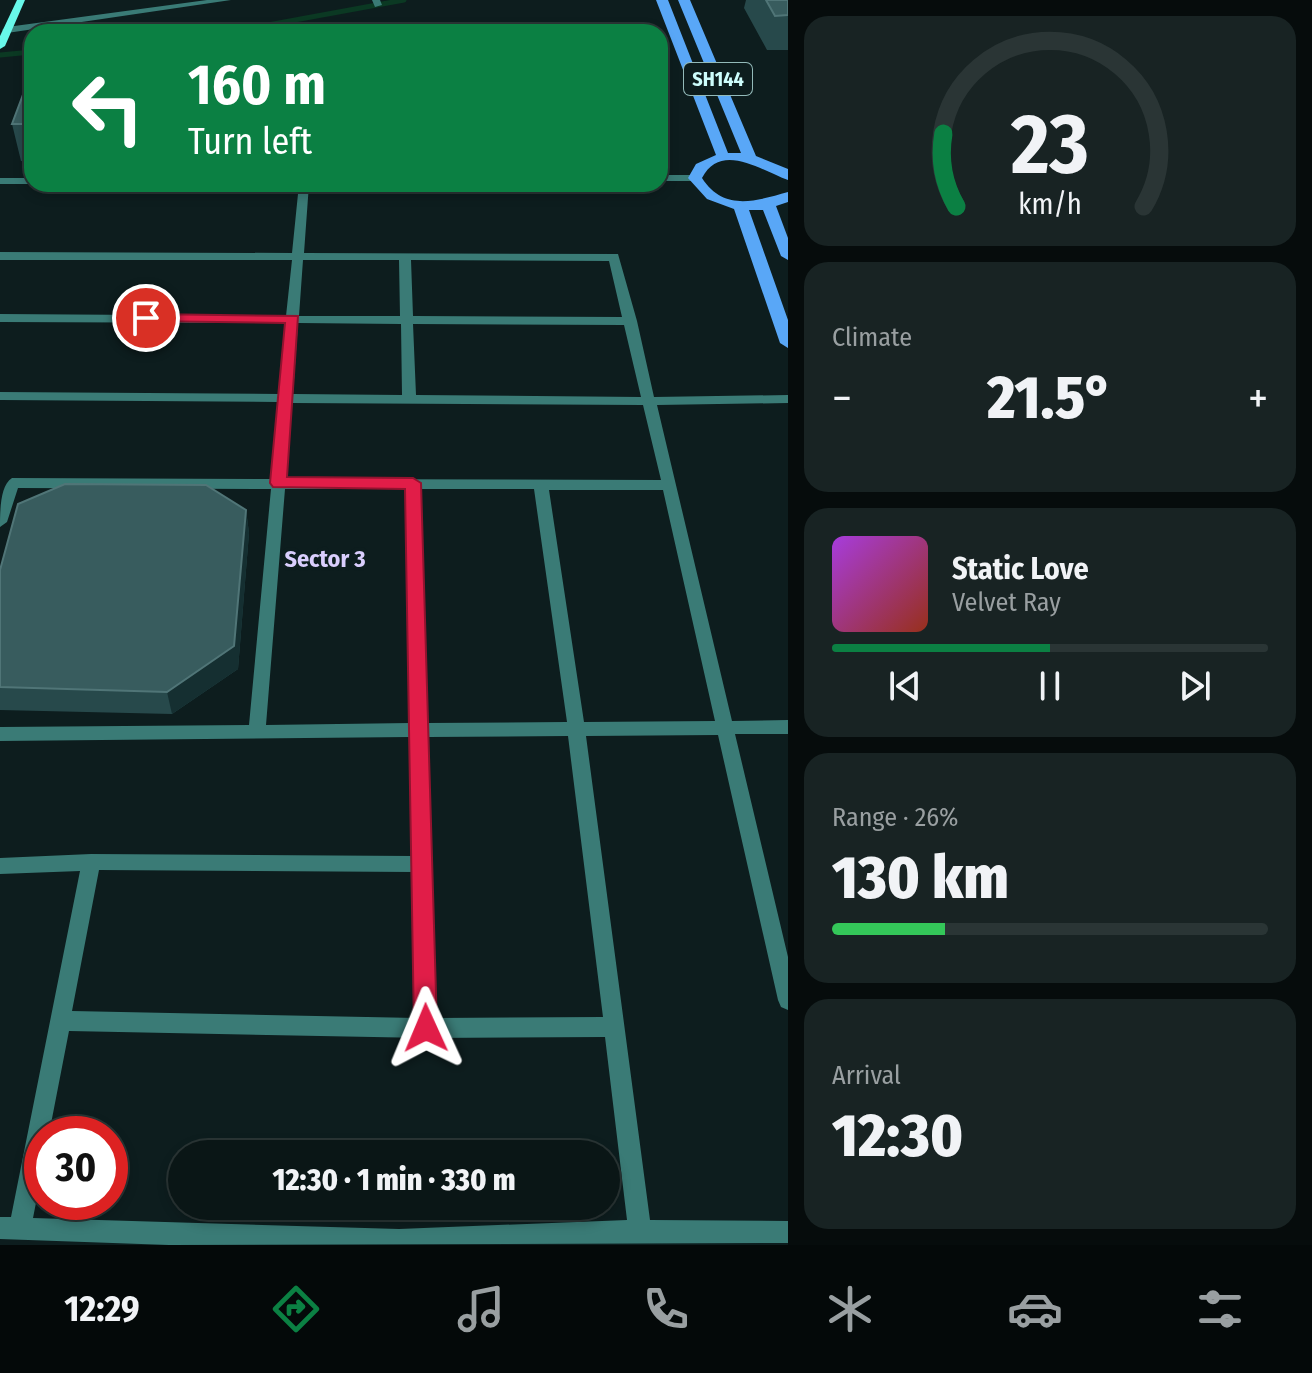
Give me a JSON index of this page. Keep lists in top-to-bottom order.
{
  "streets": {
    "main road": ["SH144"]
  },
  "districts": ["Sector 3"],
  "page": {
    "turn": ["160 m", "Turn left"],
    "tile": [
      "Climate",
      ["Range · 26%", "130 km"],
      ["Arrival", "12:30"]
    ],
    "heat": ["−", "21.5°", "+"],
    "song": ["Static Love", "Velvet Ray"],
    "limit": "30",
    "trip": "12:30 · 1 min · 330 m",
    "tabs": "12:29",
    "gauge": ["23", "km/h"]
  }
}
